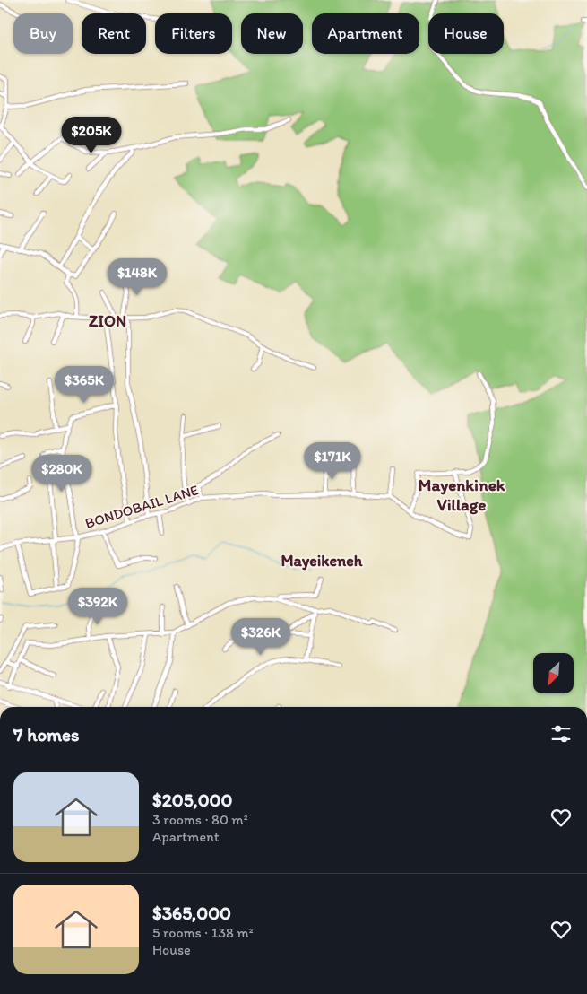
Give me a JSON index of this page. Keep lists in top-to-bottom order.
{
  "streets": {
    "street": ["BONDOBAIL LANE"]
  },
  "districts": ["ZION", "Mayenkinek Village", "Mayeikeneh"],
  "north": "bottom left",
  "page": {
    "chip": [
      "Buy",
      "Rent",
      "Filters",
      "New",
      "Apartment",
      "House"
    ],
    "price": [
      "$205K",
      "$148K",
      "$365K",
      "$171K",
      "$280K",
      "$392K",
      "$326K"
    ],
    "heading": "7 homes",
    "list": [
      {
        "name": "$205,000",
        "note": "3 rooms · 80 m² · Apartment"
      },
      {
        "name": "$365,000",
        "note": "5 rooms · 138 m² · House"
      }
    ]
  }
}
